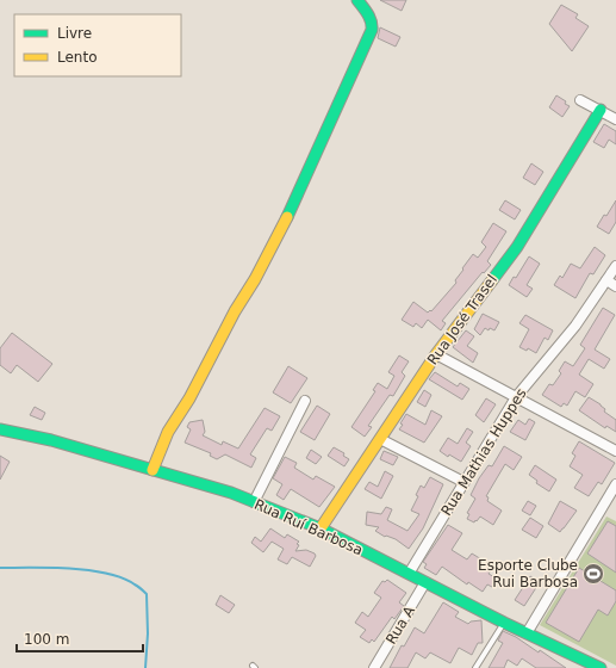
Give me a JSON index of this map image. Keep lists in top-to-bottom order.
{
  "streets": {
    "street": [
      "Rua José Trasel",
      "Rua Mathias Huppes",
      "Rua Ruí Barbosa",
      "Rua A"
    ]
  },
  "crossings": [
    ["Rua José Trasel", "Rua Ruí Barbosa"],
    ["Rua Mathias Huppes", "Rua Ruí Barbosa"],
    ["Rua Ruí Barbosa", "Rua A"]
  ],
  "places": {
    "sports": ["Esporte Clube Rui Barbosa"]
  },
  "legend": ["Livre", "Lento"],
  "scale_bar": "100 m"
}
